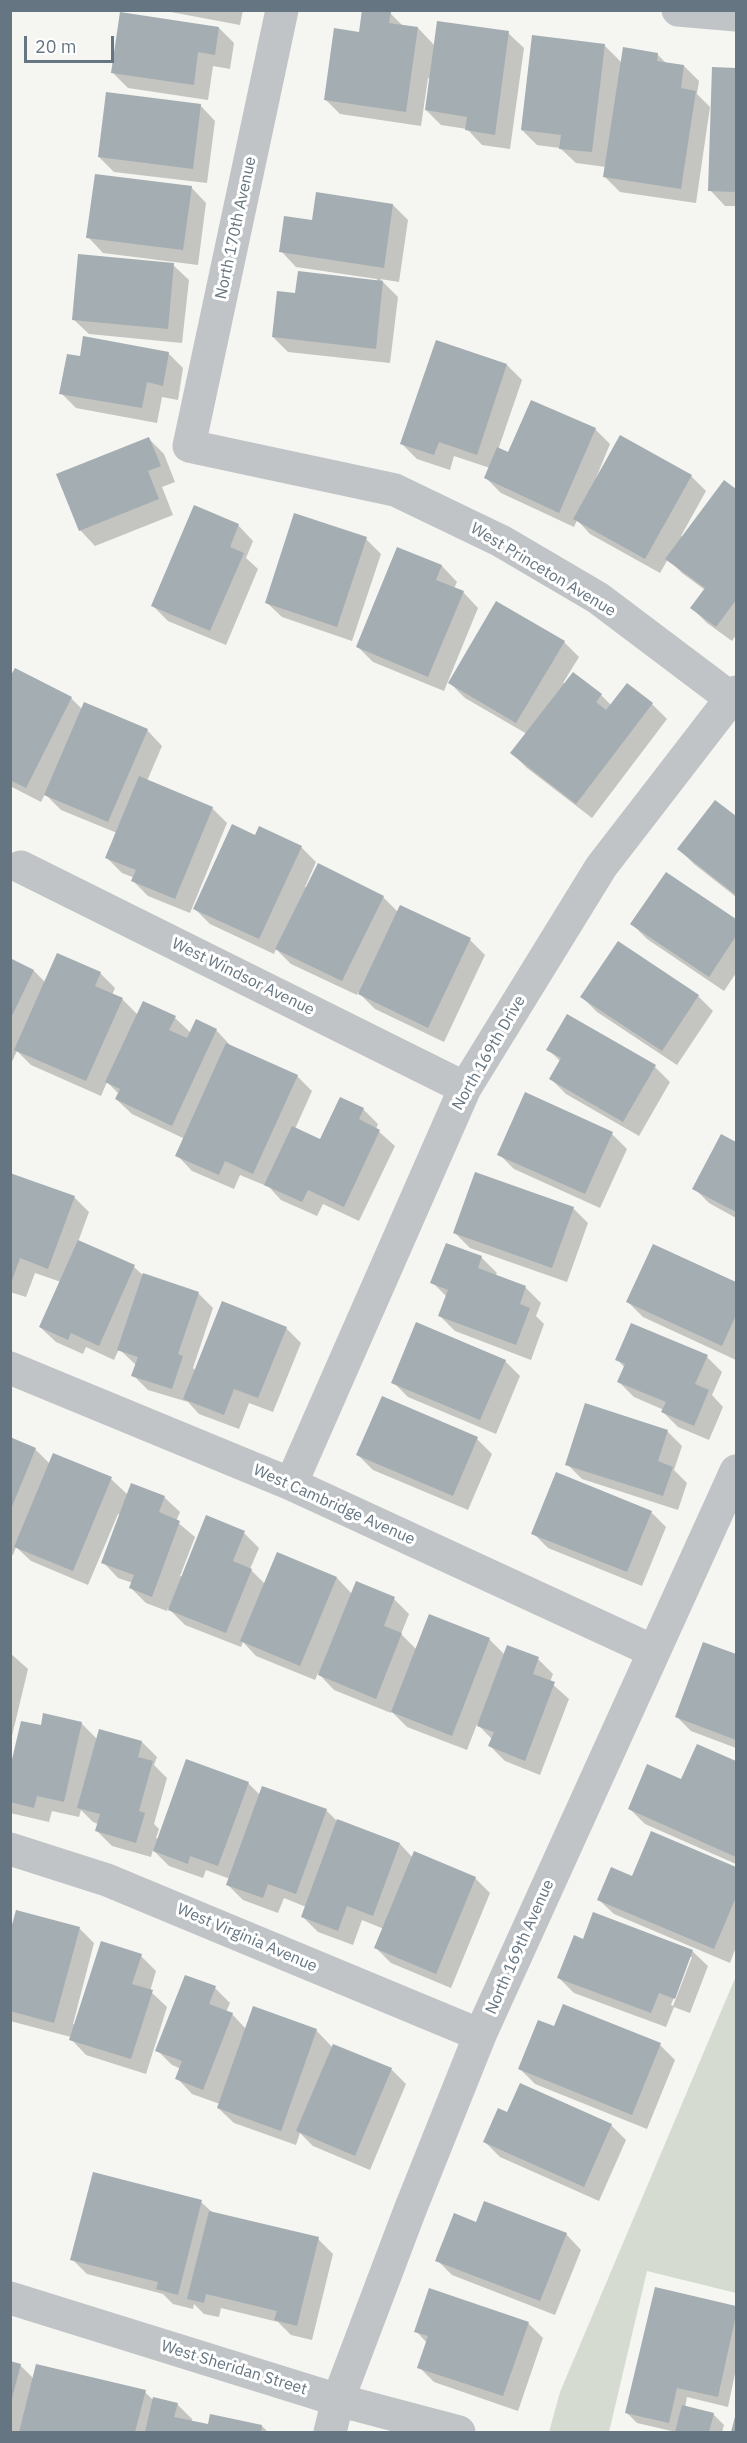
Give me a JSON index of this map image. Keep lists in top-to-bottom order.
{
  "streets": {
    "street": [
      "North 170th Avenue",
      "West Princeton Avenue",
      "West Windsor Avenue",
      "North 169th Drive",
      "West Cambridge Avenue",
      "West Virginia Avenue",
      "North 169th Avenue",
      "West Sheridan Street"
    ]
  },
  "crossings": [
    ["North 170th Avenue", "West Princeton Avenue"],
    ["West Princeton Avenue", "North 169th Drive"],
    ["West Windsor Avenue", "North 169th Drive"],
    ["North 169th Drive", "West Cambridge Avenue"],
    ["West Cambridge Avenue", "North 169th Avenue"],
    ["West Virginia Avenue", "North 169th Avenue"],
    ["North 169th Avenue", "West Sheridan Street"]
  ],
  "scale_bar": "20 m"
}
